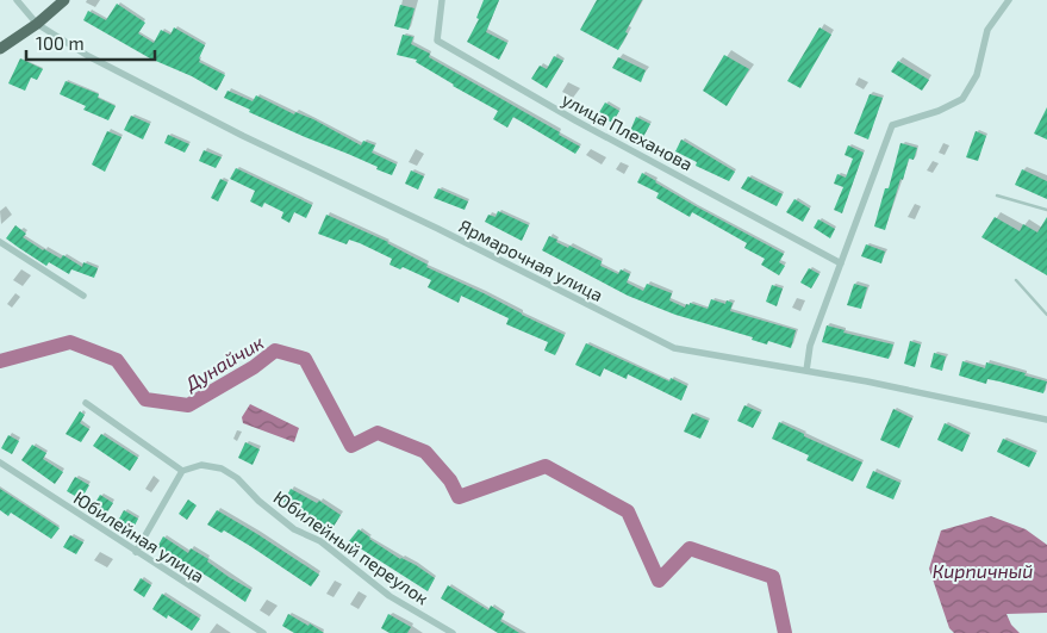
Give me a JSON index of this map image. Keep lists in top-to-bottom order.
{
  "streets": {
    "street": [
      "улица Плеханова",
      "Ярмарочная улица",
      "Юбилейная улица",
      "Юбилейный переулок"
    ]
  },
  "water": ["Дунайчик", "Кирпичный"],
  "scale_bar": "100 m"
}
